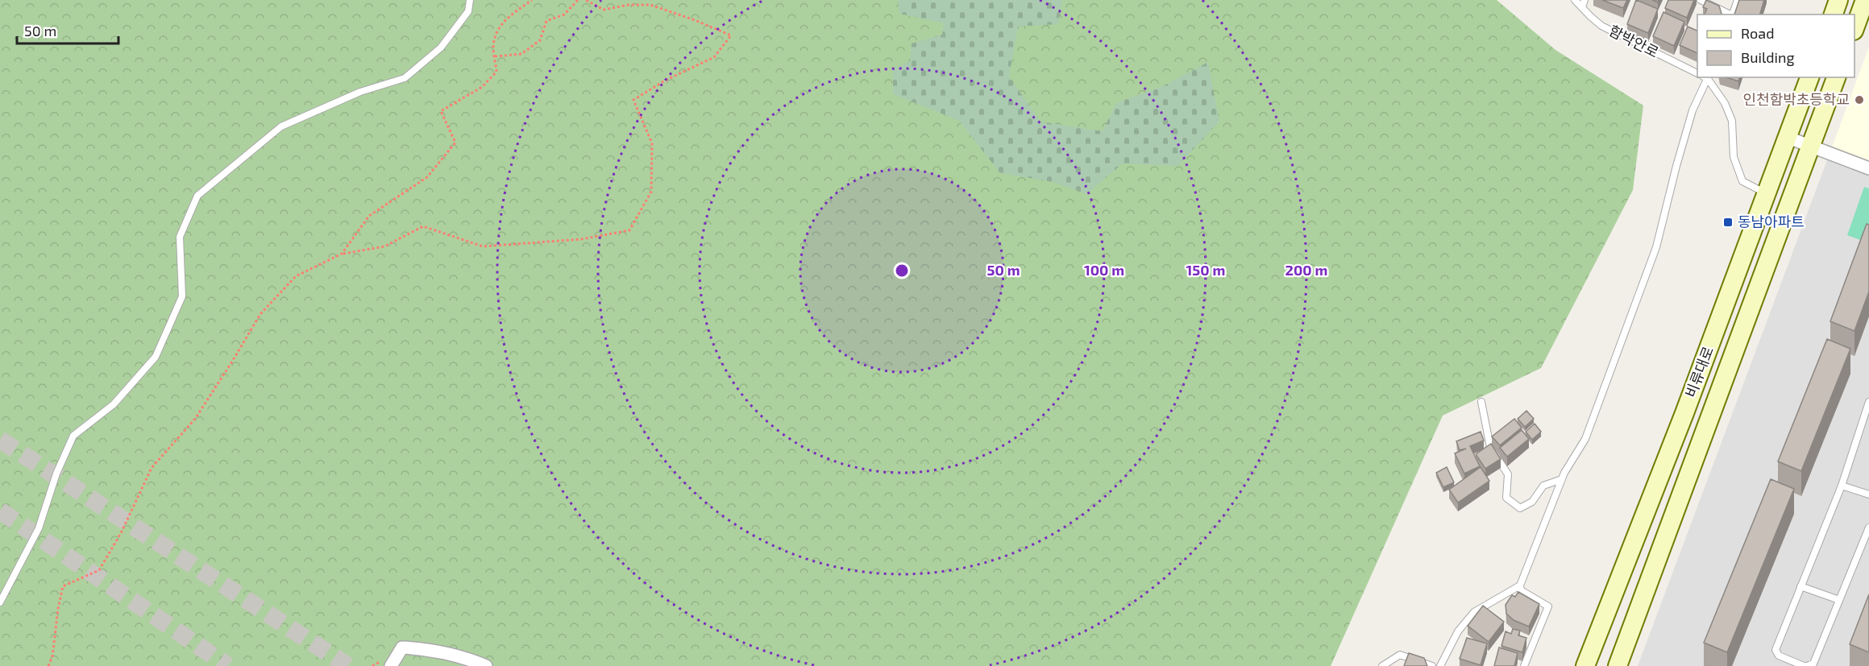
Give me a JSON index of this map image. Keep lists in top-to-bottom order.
{
  "streets": {
    "main road": ["비류대로"],
    "lane": ["함박안로"]
  },
  "places": {
    "other": ["인천함박초등학교"],
    "transit": ["동남아파트"]
  },
  "legend": ["Road", "Building"],
  "scale_bar": "50 m",
  "rings": [
    "50 m",
    "100 m",
    "150 m",
    "200 m"
  ]
}
